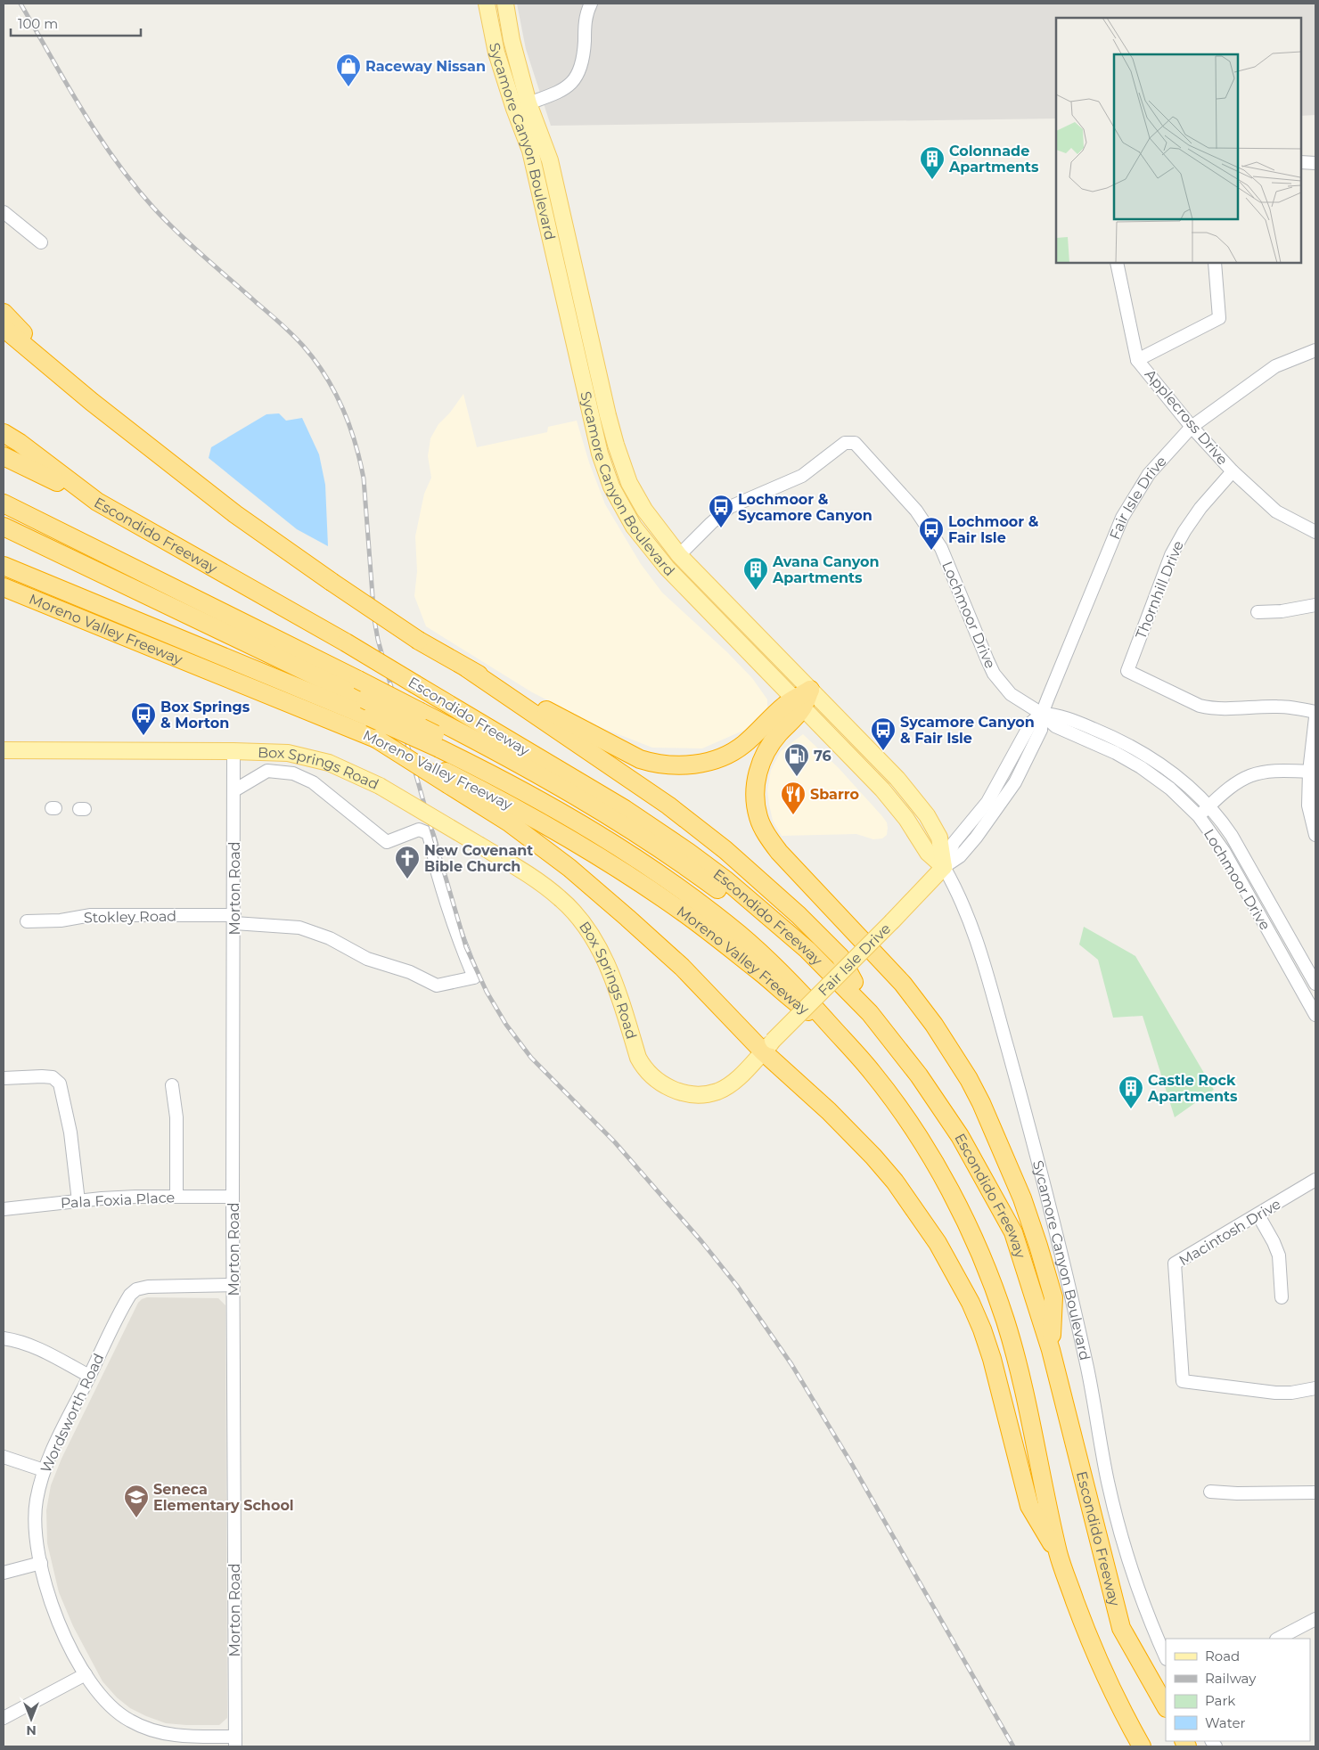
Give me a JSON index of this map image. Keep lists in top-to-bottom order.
{
  "streets": {
    "highway": ["Escondido Freeway", "Moreno Valley Freeway"],
    "main road": ["Sycamore Canyon Boulevard", "Fair Isle Drive", "Box Springs Road"],
    "street": [
      "Applecross Drive",
      "Thornhill Drive",
      "Lochmoor Drive",
      "Morton Road",
      "Stokley Road",
      "Pala Foxia Place",
      "Macintosh Drive",
      "Wordsworth Road"
    ]
  },
  "crossings": [
    ["Sycamore Canyon Boulevard", "Fair Isle Drive"],
    ["Sycamore Canyon Boulevard", "Lochmoor Drive"],
    ["Applecross Drive", "Fair Isle Drive"],
    ["Applecross Drive", "Thornhill Drive"],
    ["Fair Isle Drive", "Lochmoor Drive"],
    ["Fair Isle Drive", "Box Springs Road"],
    ["Box Springs Road", "Morton Road"],
    ["Morton Road", "Stokley Road"],
    ["Morton Road", "Pala Foxia Place"],
    ["Morton Road", "Wordsworth Road"]
  ],
  "places": {
    "shop": ["Raceway Nissan"],
    "building": ["Colonnade Apartments", "Avana Canyon Apartments", "Castle Rock Apartments"],
    "bus stop": [
      "Lochmoor & Sycamore Canyon",
      "Lochmoor & Fair Isle",
      "Box Springs & Morton",
      "Sycamore Canyon & Fair Isle"
    ],
    "fuel station": ["76"],
    "restaurant": ["Sbarro"],
    "church": ["New Covenant Bible Church"],
    "school or university": ["Seneca Elementary School"]
  },
  "legend": [
    "Road",
    "Railway",
    "Park",
    "Water"
  ],
  "scale_bar": "100 m",
  "north": "bottom"
}
